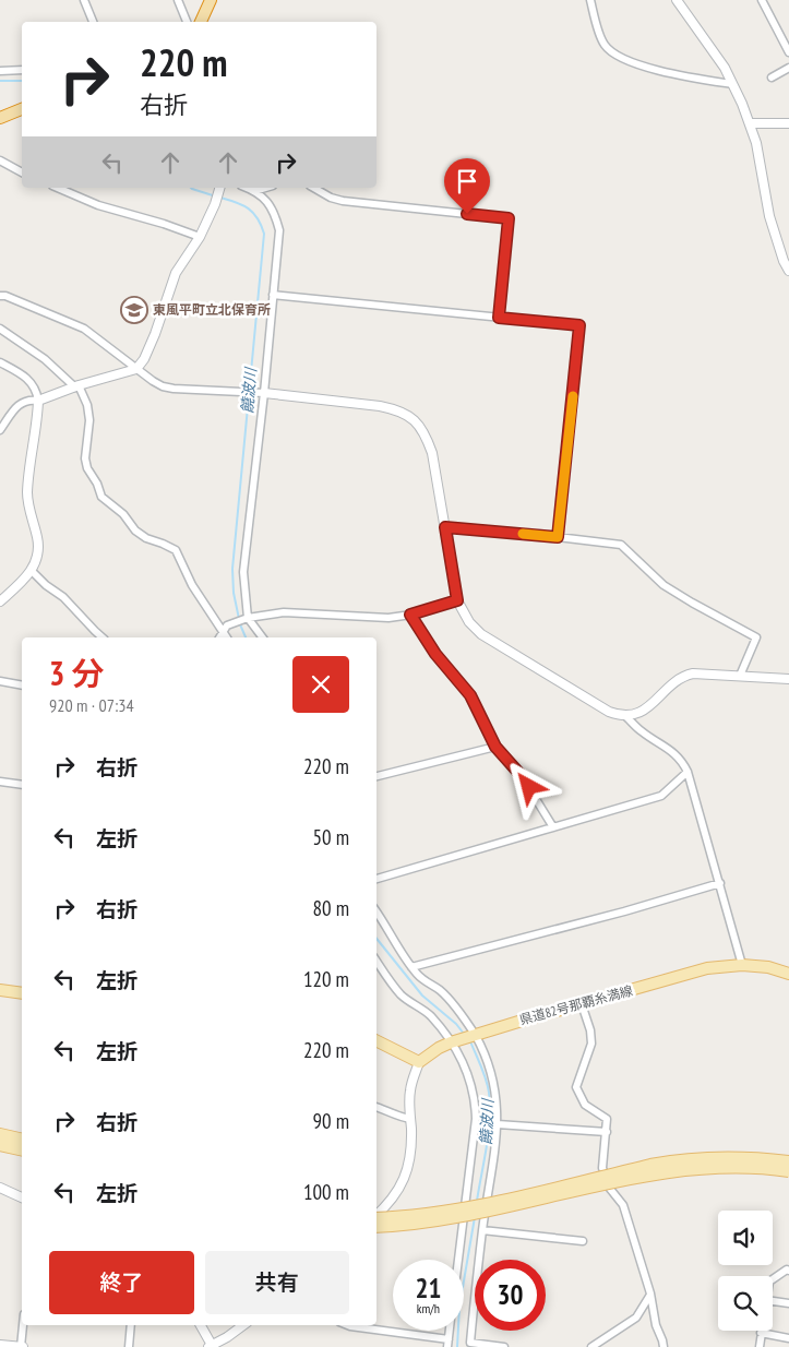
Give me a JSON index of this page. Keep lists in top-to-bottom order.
{
  "streets": {
    "main road": ["県道82号那覇糸満線"]
  },
  "water": ["饒波川"],
  "places": {
    "school or university": ["東風平町立北保育所"]
  },
  "page": {
    "turn": ["220 m", "右折"],
    "heading": ["3 分", "920 m · 07:34"],
    "list": [
      {
        "name": "右折",
        "value": "220 m"
      },
      {
        "name": "左折",
        "value": "50 m"
      },
      {
        "name": "右折",
        "value": "80 m"
      },
      {
        "name": "左折",
        "value": "120 m"
      },
      {
        "name": "左折",
        "value": "220 m"
      },
      {
        "name": "右折",
        "value": "90 m"
      },
      {
        "name": "左折",
        "value": "100 m"
      }
    ],
    "buttons": ["終了", "共有"],
    "speed": "21 km/h",
    "limit": "30"
  }
}
